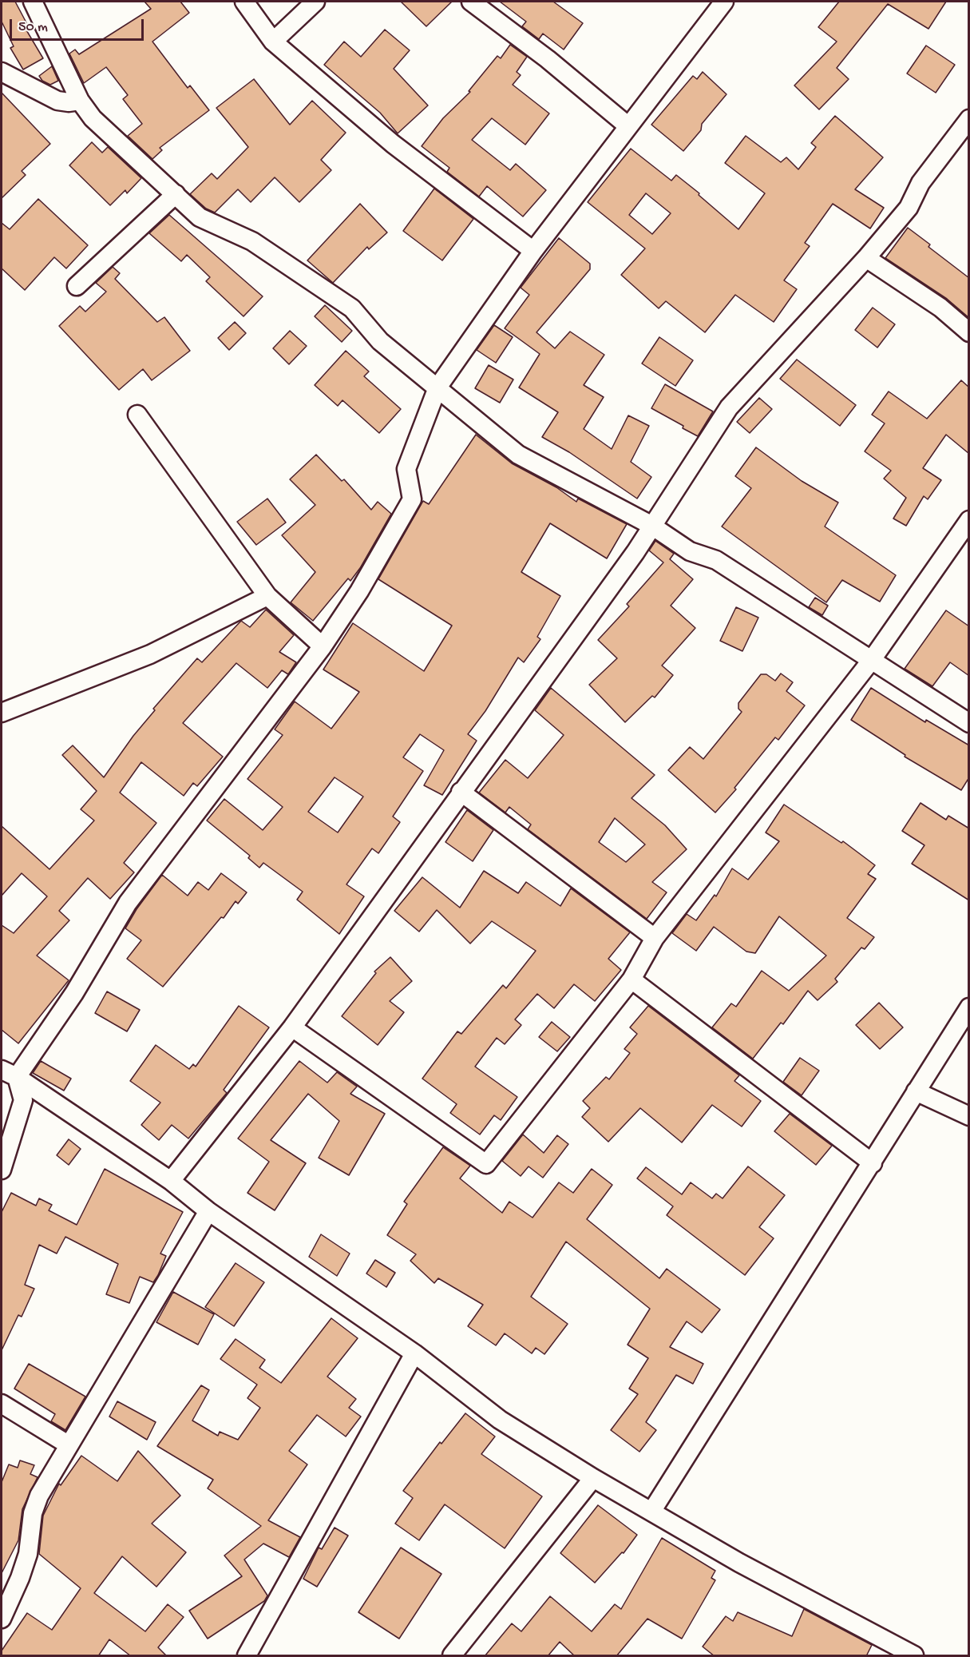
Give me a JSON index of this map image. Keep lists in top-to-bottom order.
{
  "scale_bar": "50 m"
}
